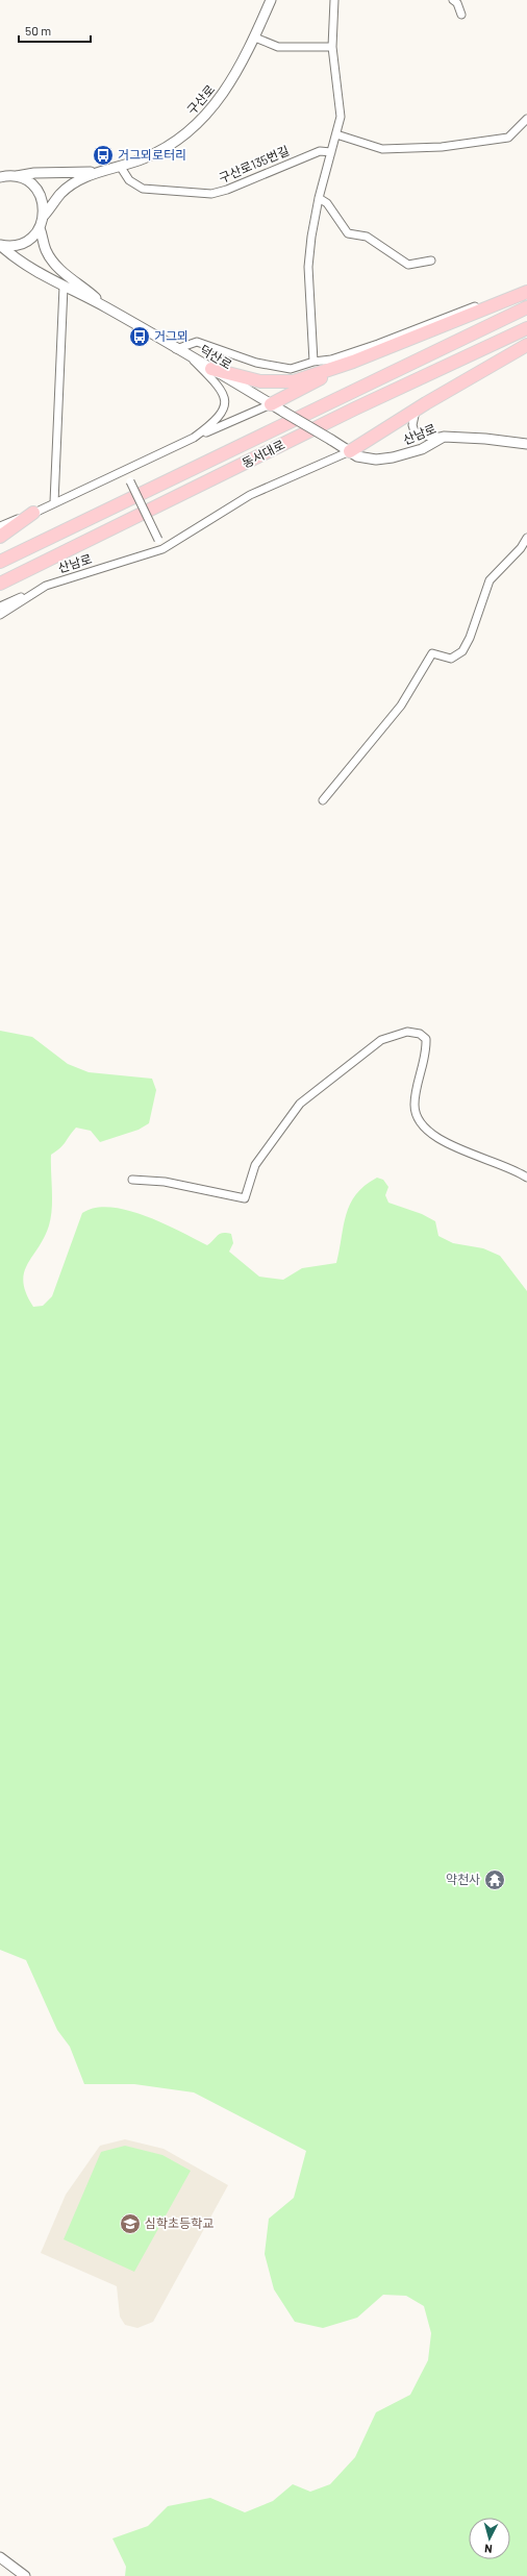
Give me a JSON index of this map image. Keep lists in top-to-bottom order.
{
  "streets": {
    "highway": ["동서대로"],
    "street": [
      "구산로",
      "구산로135번길",
      "덕산로",
      "산남로"
    ]
  },
  "crossings": [
    ["구산로", "구산로135번길"],
    ["덕산로", "산남로"]
  ],
  "places": {
    "bus stop": ["거그뫼로터리", "거그뫼"],
    "temple": ["약천사"],
    "school or university": ["심학초등학교"]
  },
  "scale_bar": "50 m",
  "north": "bottom"
}
